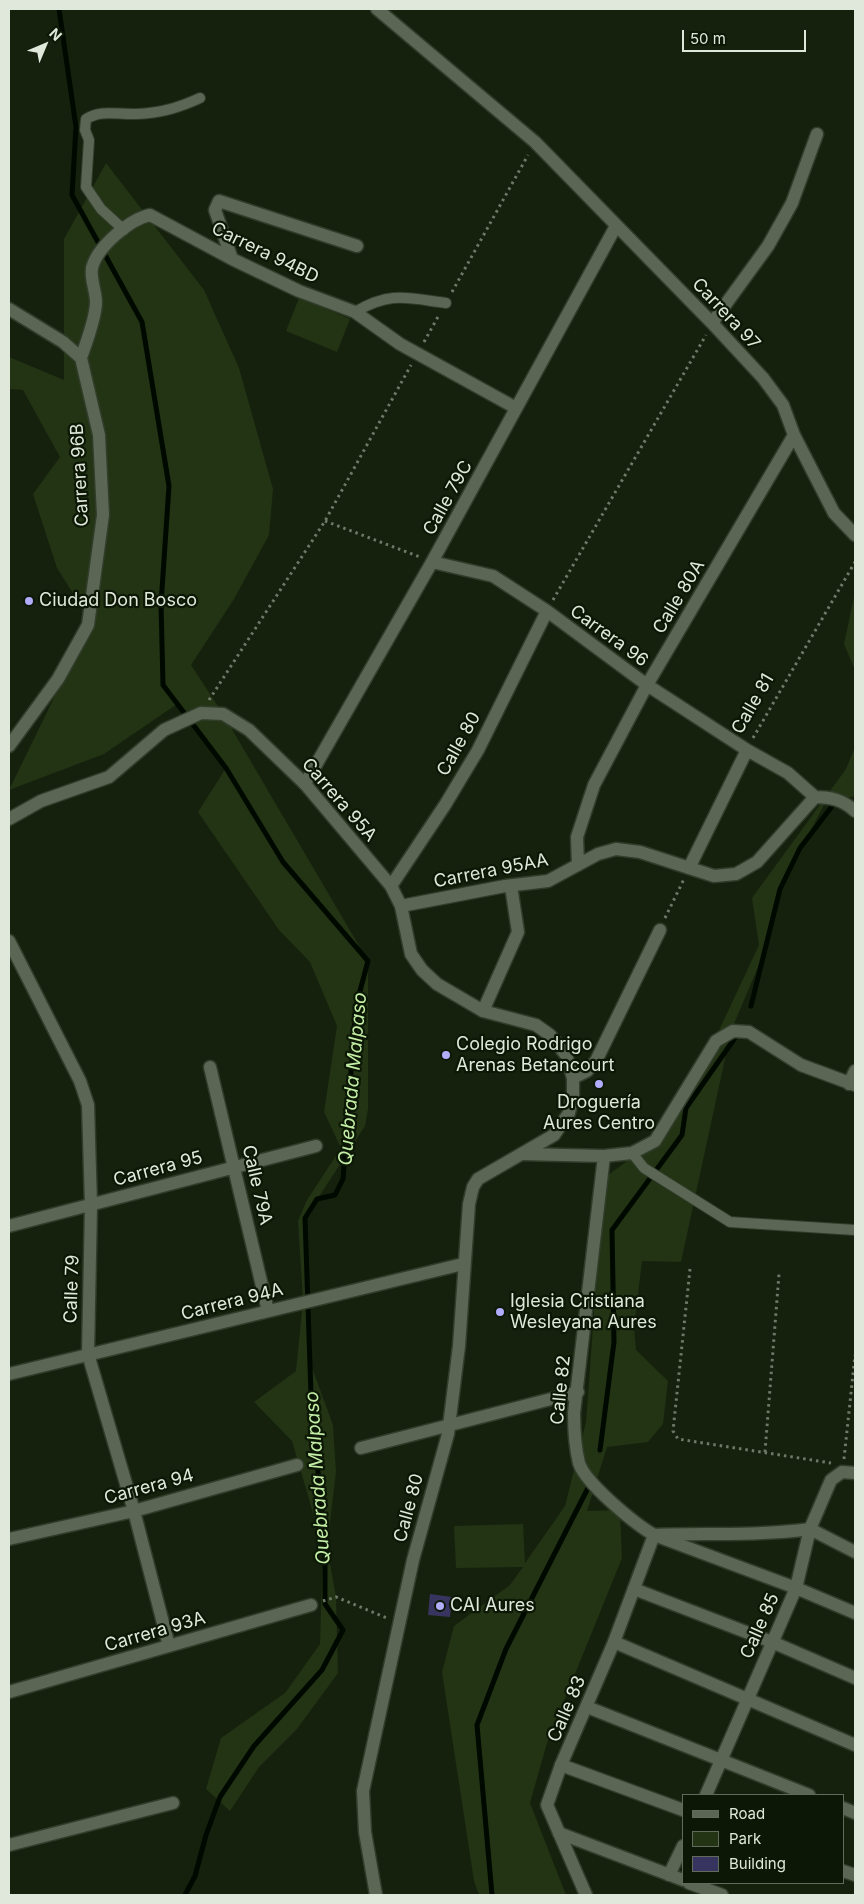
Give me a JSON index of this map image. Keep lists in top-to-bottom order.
{
  "streets": {
    "street": [
      "Carrera 94BD",
      "Carrera 97",
      "Carrera 96B",
      "Calle 79C",
      "Calle 80A",
      "Carrera 96",
      "Calle 81",
      "Calle 80",
      "Carrera 95A",
      "Carrera 95AA",
      "Carrera 95",
      "Calle 79A",
      "Calle 79",
      "Carrera 94A",
      "Calle 82",
      "Carrera 94",
      "Calle 85",
      "Carrera 93A",
      "Calle 83"
    ]
  },
  "crossings": [
    ["Carrera 94BD", "Carrera 96B"],
    ["Carrera 94BD", "Calle 79C"],
    ["Carrera 97", "Calle 79C"],
    ["Carrera 97", "Calle 80A"],
    ["Calle 79C", "Carrera 96"],
    ["Calle 79C", "Carrera 95A"],
    ["Calle 80A", "Carrera 96"],
    ["Calle 80A", "Carrera 95AA"],
    ["Carrera 96", "Calle 81"],
    ["Carrera 96", "Calle 80"],
    ["Carrera 96", "Carrera 95AA"],
    ["Calle 81", "Carrera 95AA"],
    ["Calle 80", "Carrera 95A"],
    ["Calle 80", "Carrera 94A"],
    ["Carrera 95A", "Carrera 95AA"],
    ["Carrera 95", "Calle 79A"],
    ["Carrera 95", "Calle 79"],
    ["Calle 79A", "Carrera 94A"],
    ["Calle 79", "Carrera 94A"],
    ["Calle 79", "Carrera 94"],
    ["Calle 79", "Carrera 93A"],
    ["Calle 82", "Calle 85"],
    ["Calle 82", "Calle 83"]
  ],
  "water": ["Quebrada Malpaso"],
  "places": [
    "Ciudad Don Bosco",
    "Colegio Rodrigo Arenas Betancourt",
    "Droguería Aures Centro",
    "Iglesia Cristiana Wesleyana Aures",
    "CAI Aures"
  ],
  "legend": ["Road", "Park", "Building"],
  "scale_bar": "50 m",
  "north": "top right"
}
